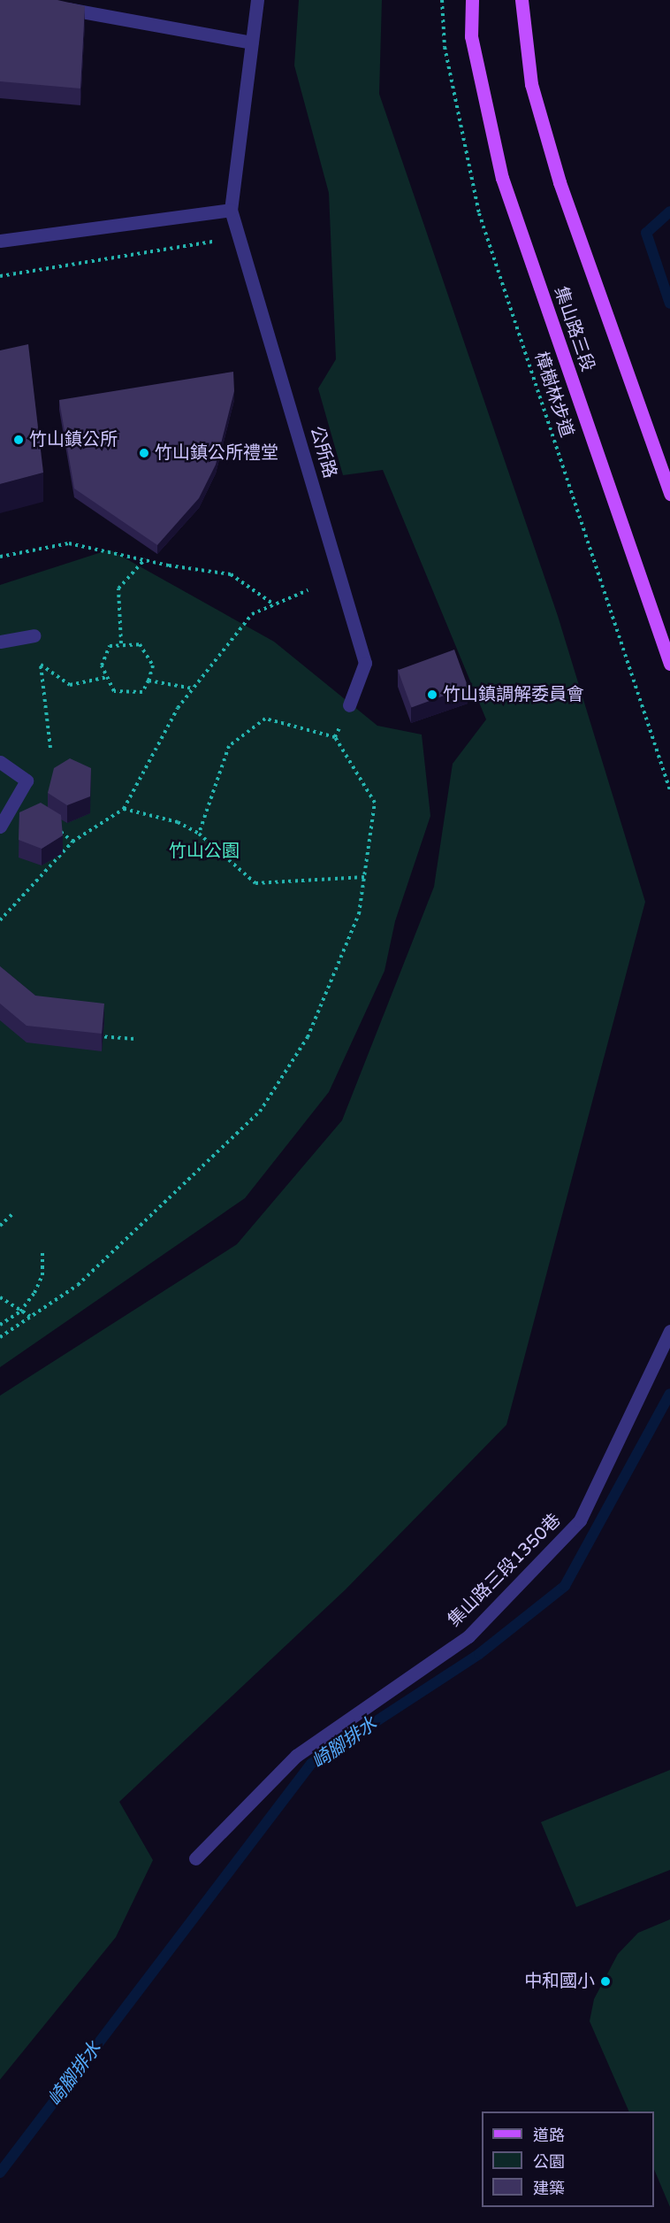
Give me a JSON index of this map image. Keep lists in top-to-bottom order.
{
  "streets": {
    "main road": ["集山路三段"],
    "street": ["公所路", "集山路三段1350巷"],
    "path": ["樟樹林步道"]
  },
  "water": ["崎腳排水"],
  "parks": ["竹山公園"],
  "places": [
    "竹山鎮公所",
    "竹山鎮公所禮堂",
    "竹山鎮調解委員會",
    "中和國小"
  ],
  "legend": ["道路", "公園", "建築"]
}
